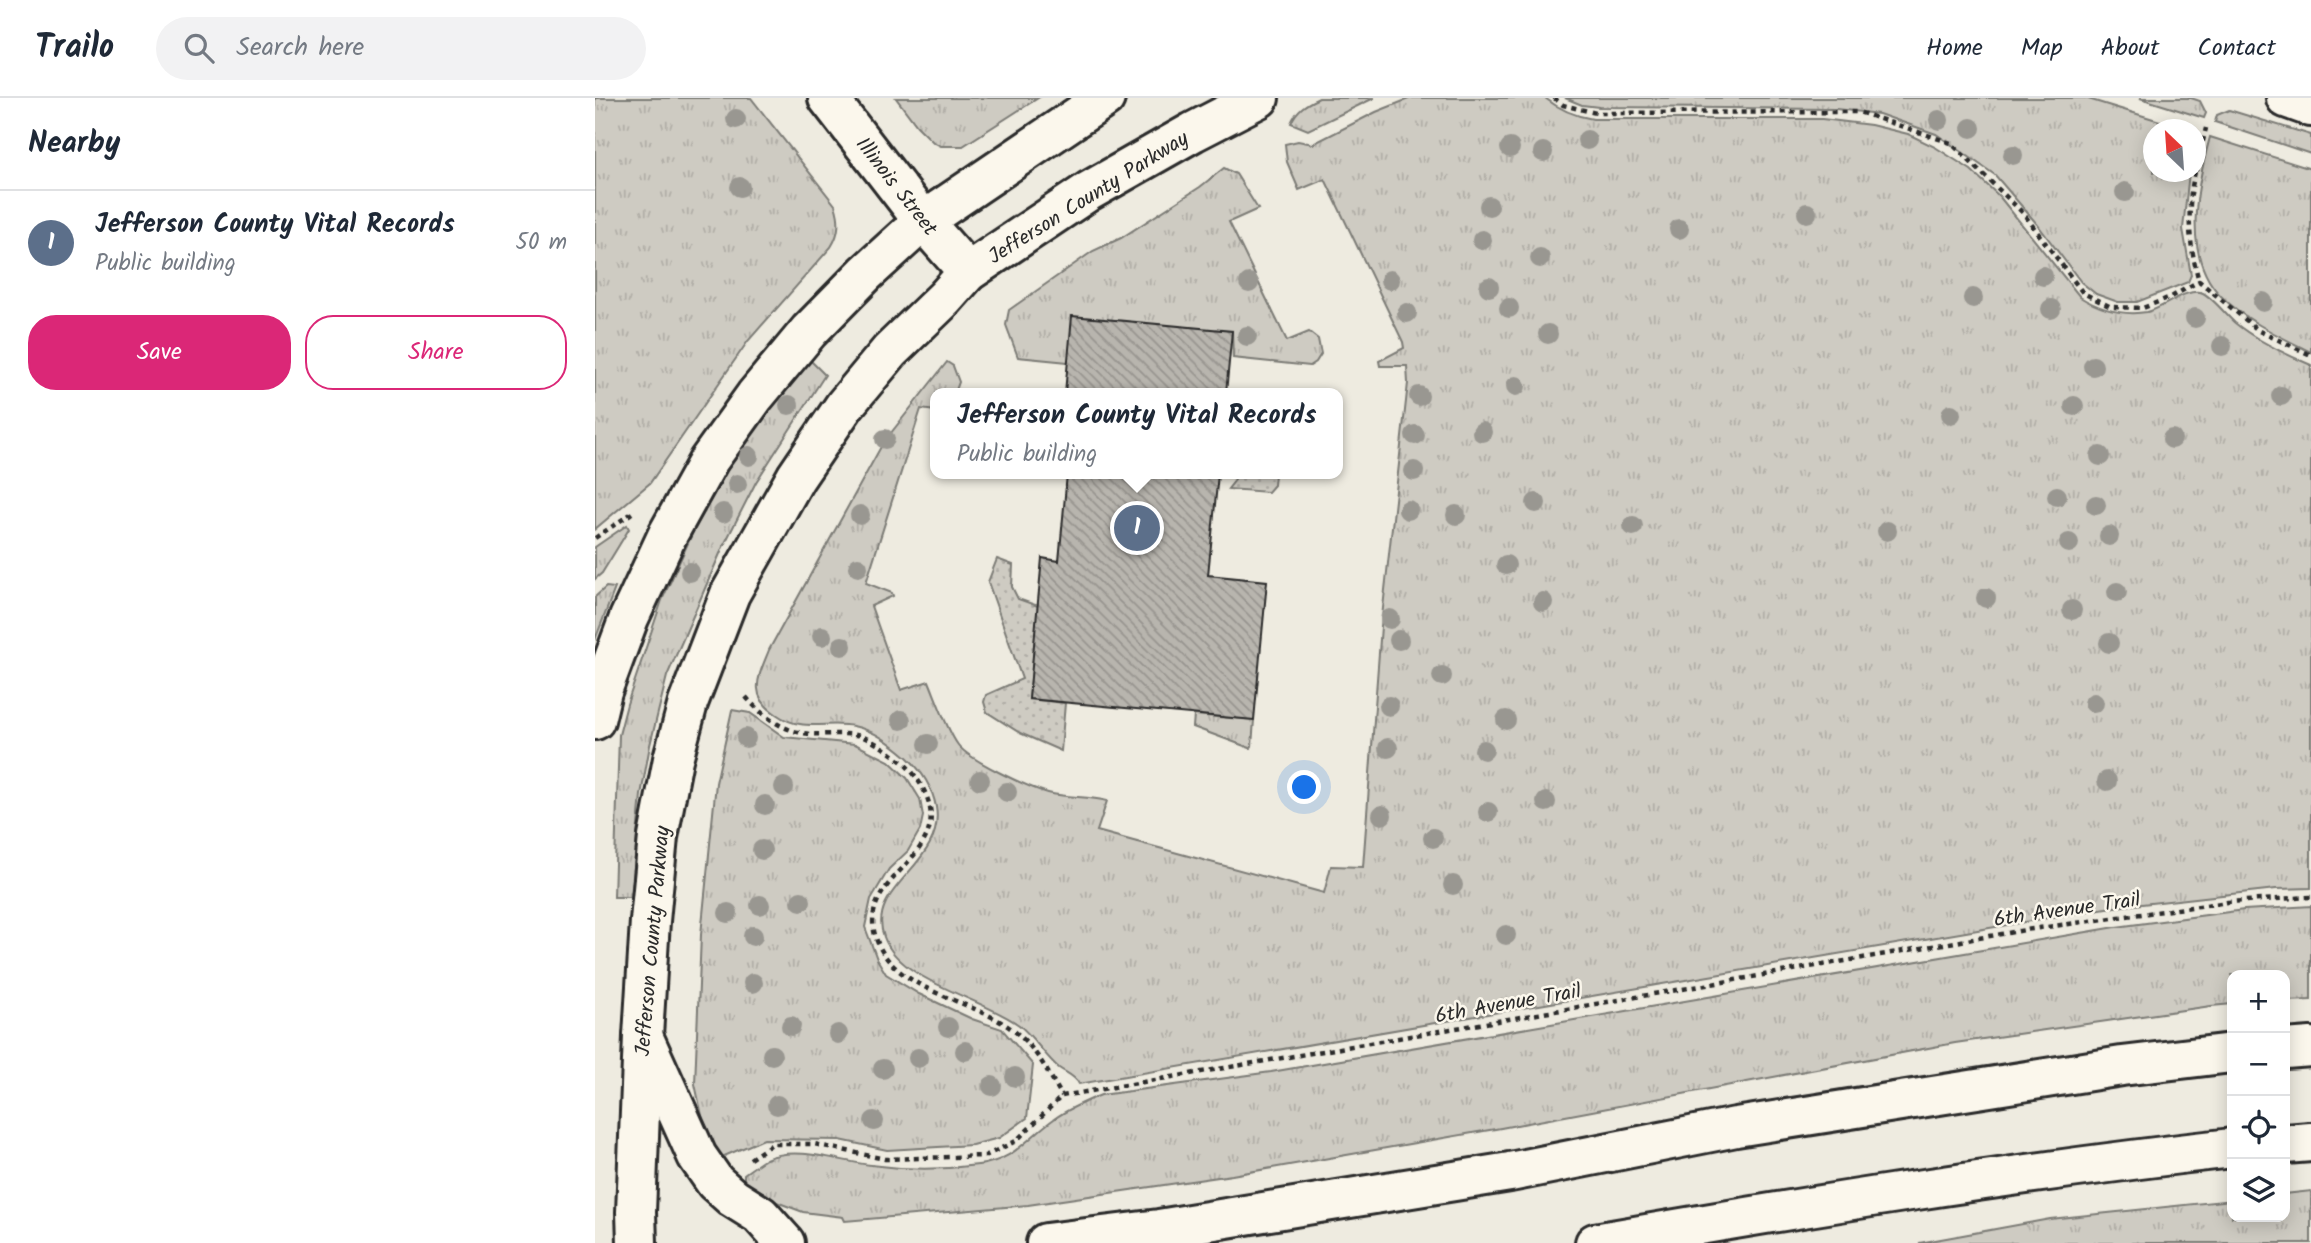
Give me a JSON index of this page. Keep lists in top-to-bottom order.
{
  "streets": {
    "main road": ["Illinois Street", "Jefferson County Parkway"],
    "path": ["6th Avenue Trail"]
  },
  "crossings": [
    ["Illinois Street", "Jefferson County Parkway"]
  ],
  "north": "top left",
  "page": {
    "header": "Trailo",
    "search": "Search here",
    "nav": [
      "Home",
      "Map",
      "About",
      "Contact"
    ],
    "heading": "Nearby",
    "list": [
      {
        "mark": "1",
        "name": "Jefferson County Vital Records",
        "note": "Public building",
        "value": "50 m"
      }
    ],
    "buttons": ["Save", "Share"],
    "popup": ["Jefferson County Vital Records", "Public building"],
    "pins": "1",
    "map_buttons": ["+", "−"]
  }
}
